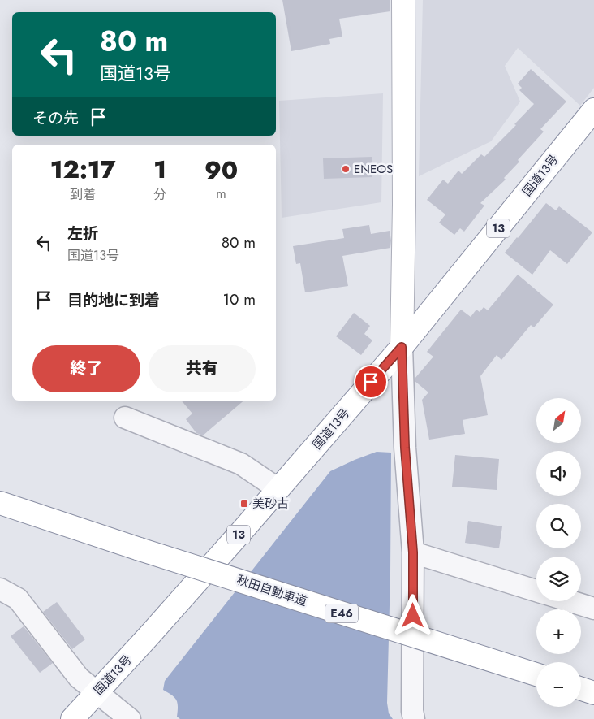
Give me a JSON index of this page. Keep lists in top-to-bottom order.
{
  "streets": {
    "main road": [
      "国道13号",
      "13",
      "秋田自動車道",
      "E46"
    ]
  },
  "places": {
    "other": ["ENEOS"],
    "transit": ["美砂古"]
  },
  "north": "top right",
  "page": {
    "turn": ["80 m", "国道13号"],
    "then": "その先",
    "eta": [
      "12:17",
      "到着",
      "1",
      "分",
      "90",
      "m"
    ],
    "list": [
      {
        "name": "左折",
        "note": "国道13号",
        "value": "80 m"
      },
      {
        "name": "目的地に到着",
        "value": "10 m"
      }
    ],
    "buttons": ["終了", "共有"],
    "map_buttons": ["+", "−"]
  }
}
